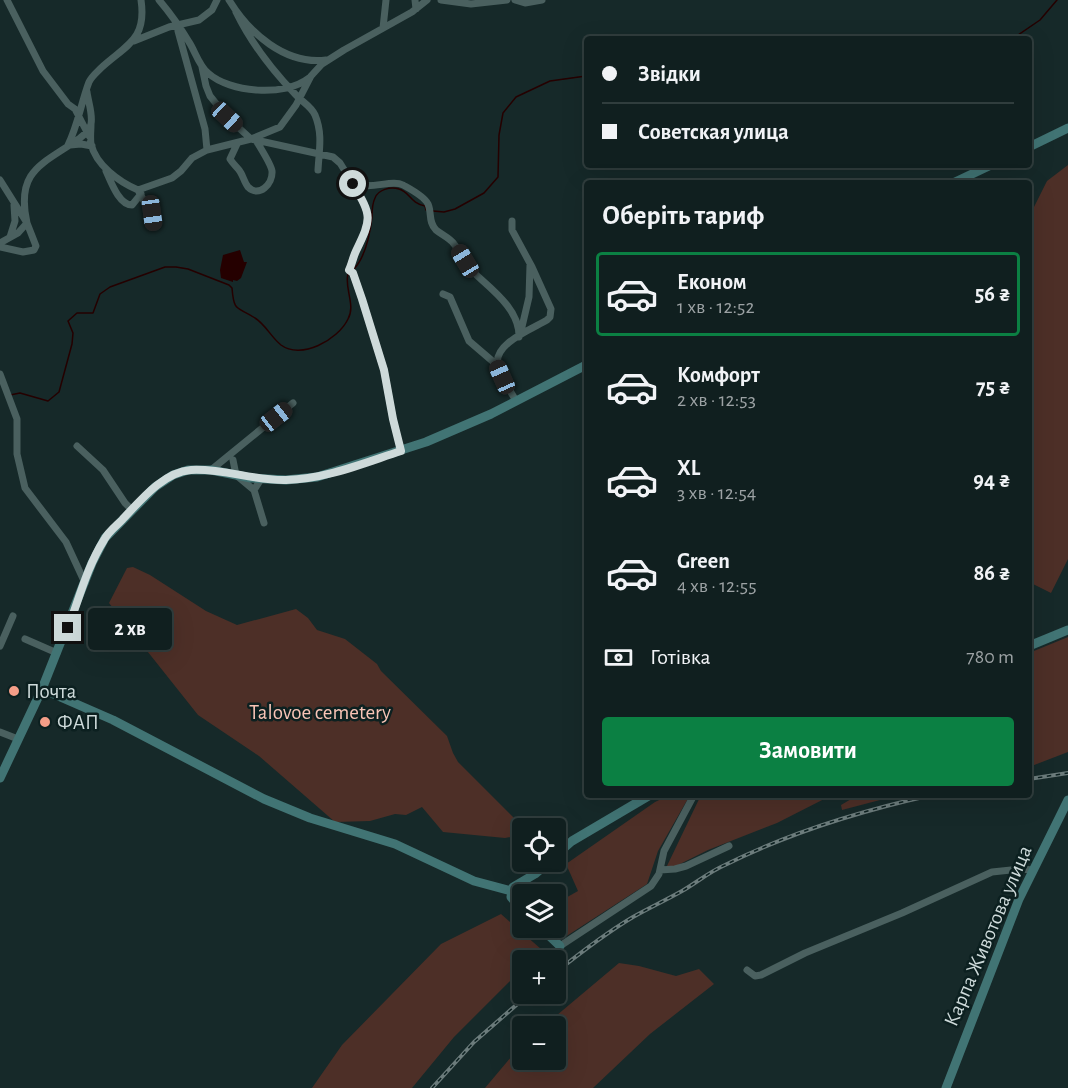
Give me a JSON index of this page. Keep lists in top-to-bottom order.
{
  "streets": {
    "main road": ["Карпа Животова улица"]
  },
  "parks": ["Talovoe cemetery"],
  "places": ["Почта", "ФАП"],
  "page": {
    "banner": ["Звідки", "Советская улица"],
    "heading": "Оберіть тариф",
    "list": [
      {
        "name": "Економ",
        "note": "1 хв · 12:52",
        "value": "56 ₴"
      },
      {
        "name": "Комфорт",
        "note": "2 хв · 12:53",
        "value": "75 ₴"
      },
      {
        "name": "XL",
        "note": "3 хв · 12:54",
        "value": "94 ₴"
      },
      {
        "name": "Green",
        "note": "4 хв · 12:55",
        "value": "86 ₴"
      }
    ],
    "bubble": "2 хв",
    "pay": ["Готівка", "780 m"],
    "buttons": "Замовити",
    "map_buttons": ["+", "−"]
  }
}
